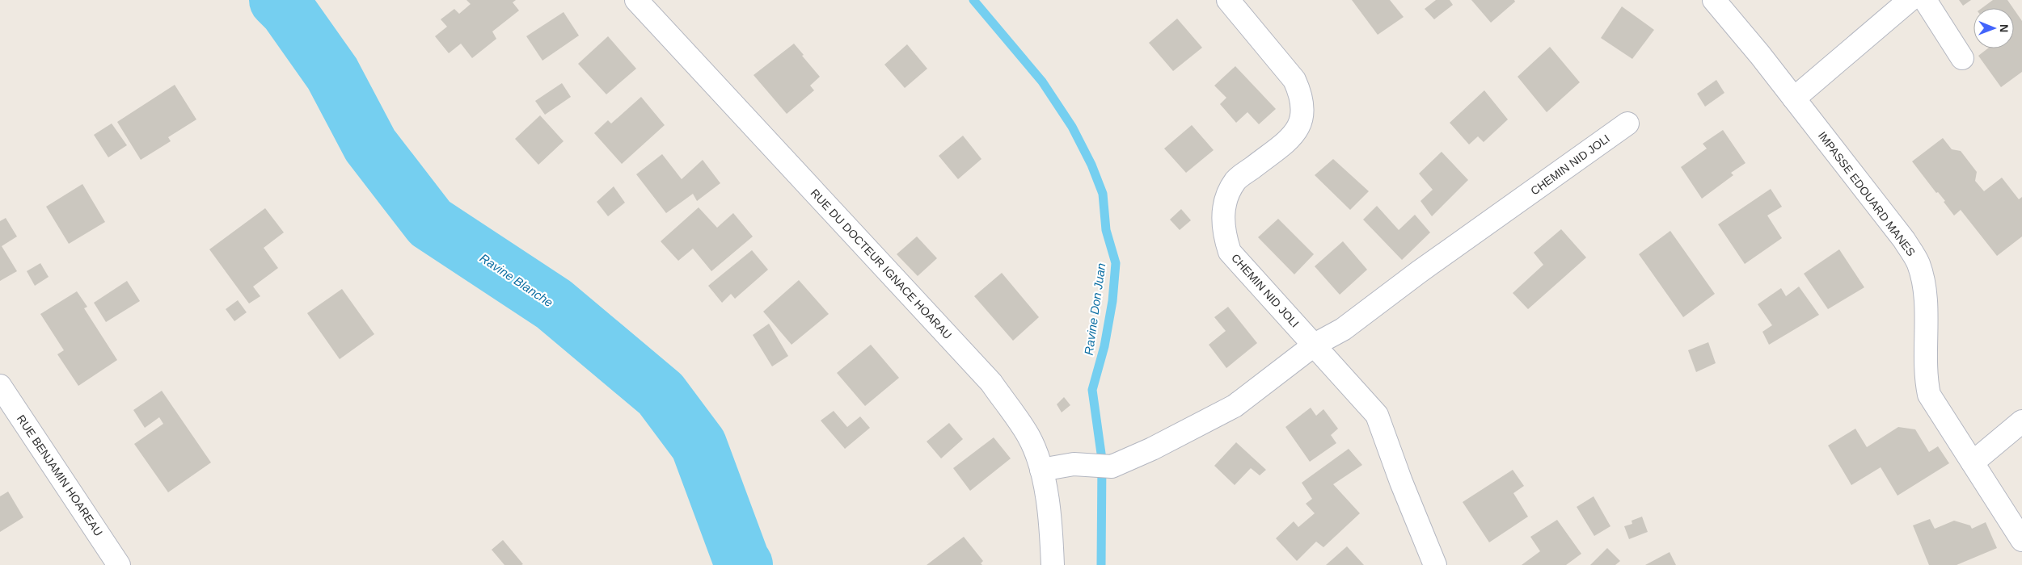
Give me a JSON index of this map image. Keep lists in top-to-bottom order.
{
  "streets": {
    "street": [
      "CHEMIN NID JOLI",
      "IMPASSE EDOUARD MANES",
      "RUE DU DOCTEUR IGNACE HOARAU",
      "RUE BENJAMIN HOAREAU"
    ]
  },
  "crossings": [
    ["CHEMIN NID JOLI", "RUE DU DOCTEUR IGNACE HOARAU"]
  ],
  "water": ["Ravine Blanche", "Ravine Don Juan"],
  "north": "right"
}
